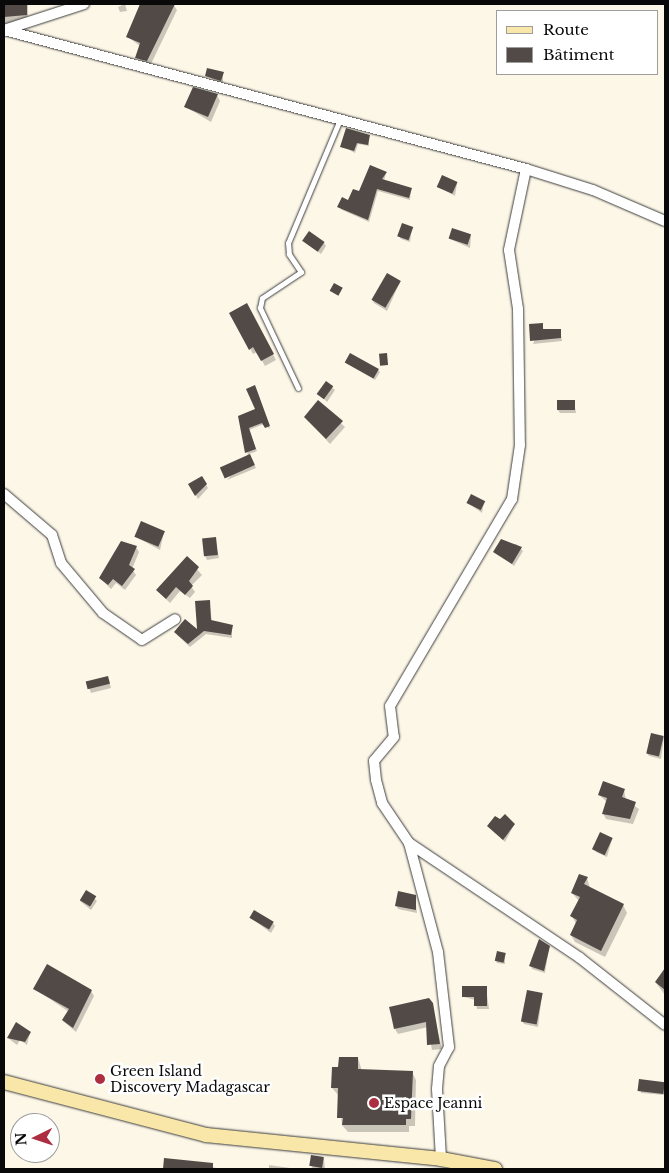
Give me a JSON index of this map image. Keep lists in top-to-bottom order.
{
  "places": ["Green Island Discovery Madagascar", "Espace Jeanni"],
  "legend": ["Route", "Bâtiment"],
  "north": "left"
}
